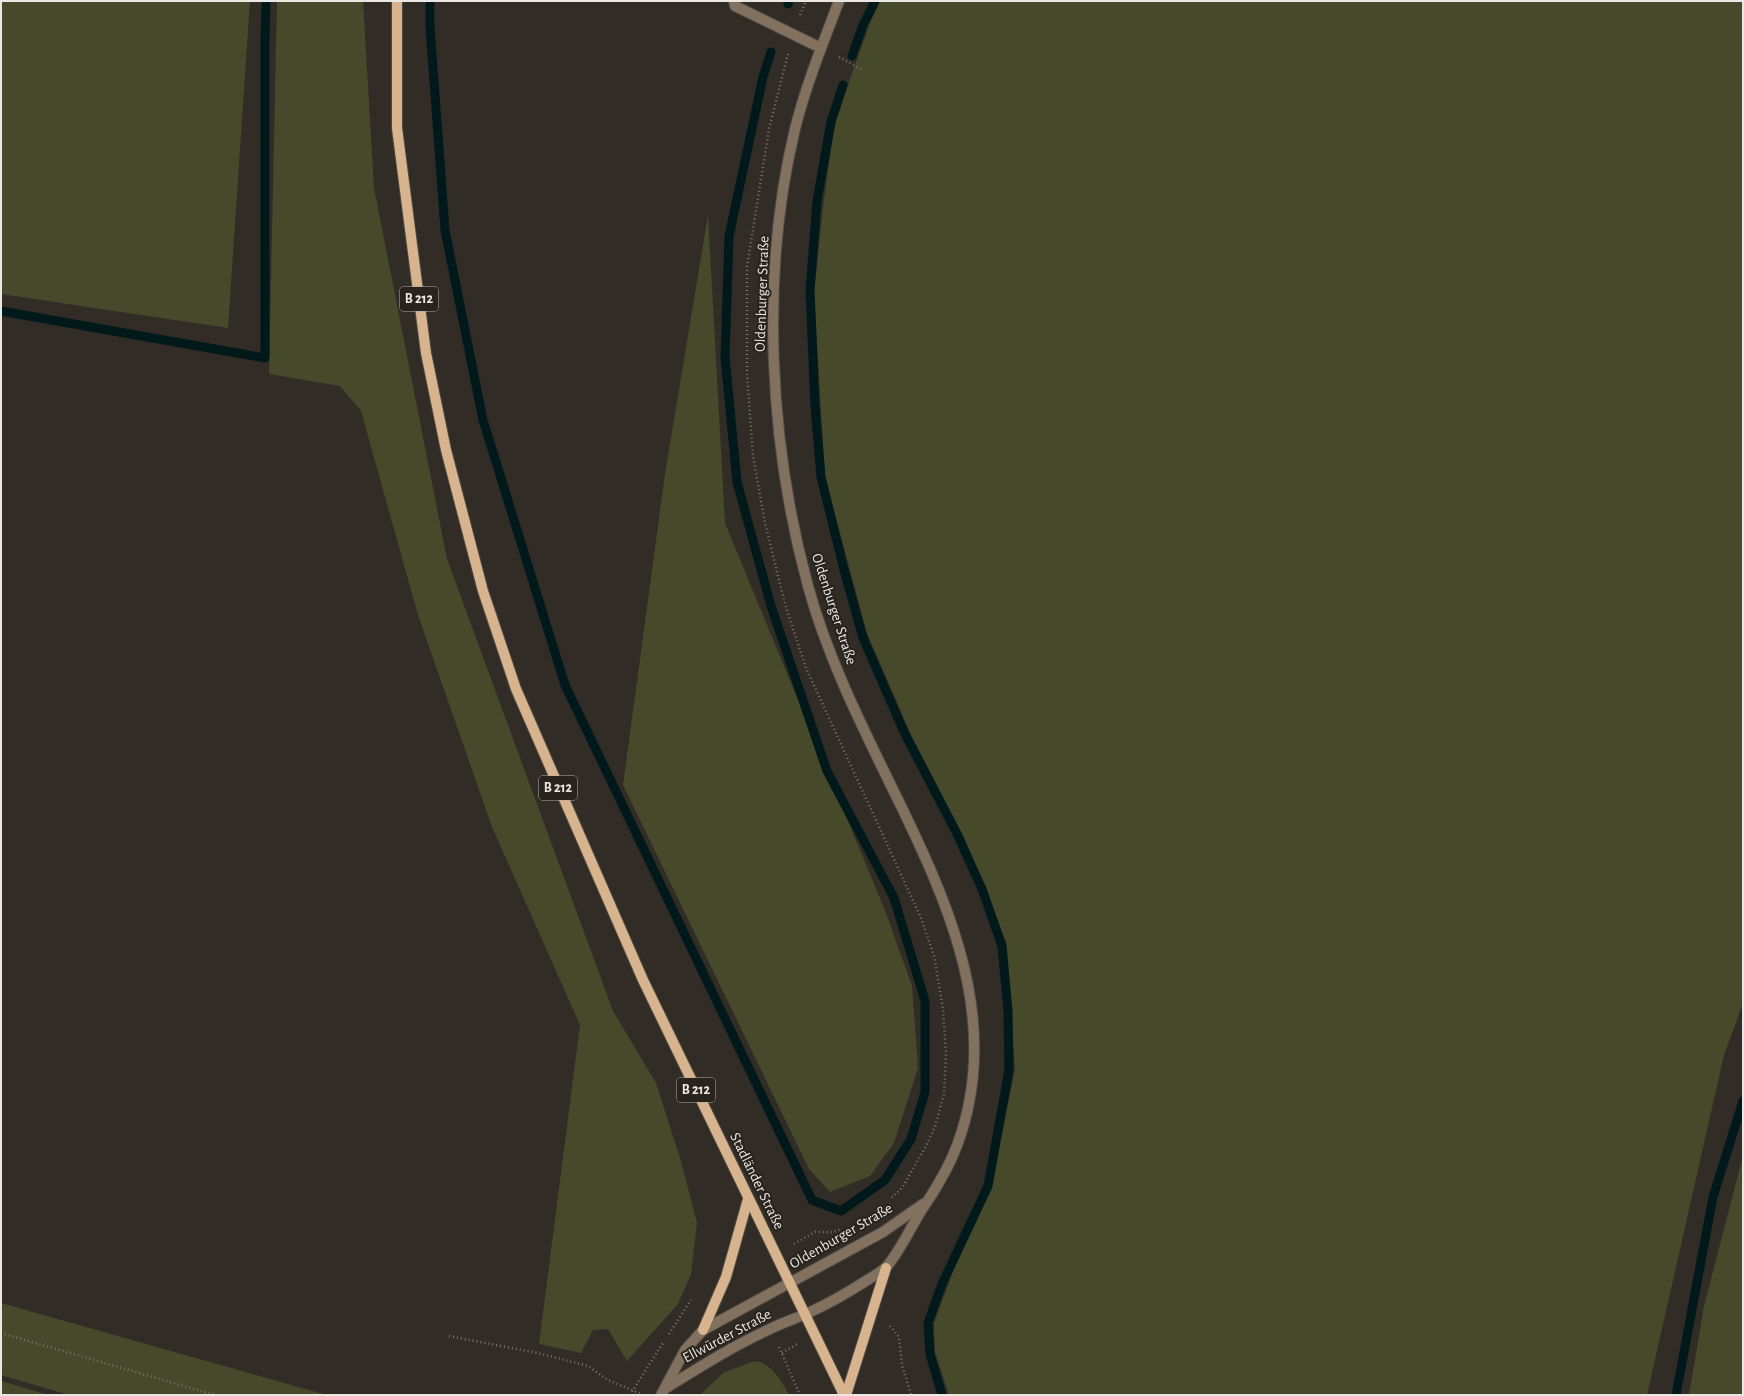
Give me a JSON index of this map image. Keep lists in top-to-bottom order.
{
  "streets": {
    "main road": ["B 212", "Stadländer Straße"],
    "street": ["Oldenburger Straße", "Ellwürder Straße"]
  },
  "crossings": [
    ["Oldenburger Straße", "B 212"],
    ["Oldenburger Straße", "Stadländer Straße"],
    ["Oldenburger Straße", "Ellwürder Straße"],
    ["B 212", "Stadländer Straße"],
    ["Stadländer Straße", "Ellwürder Straße"]
  ]
}
